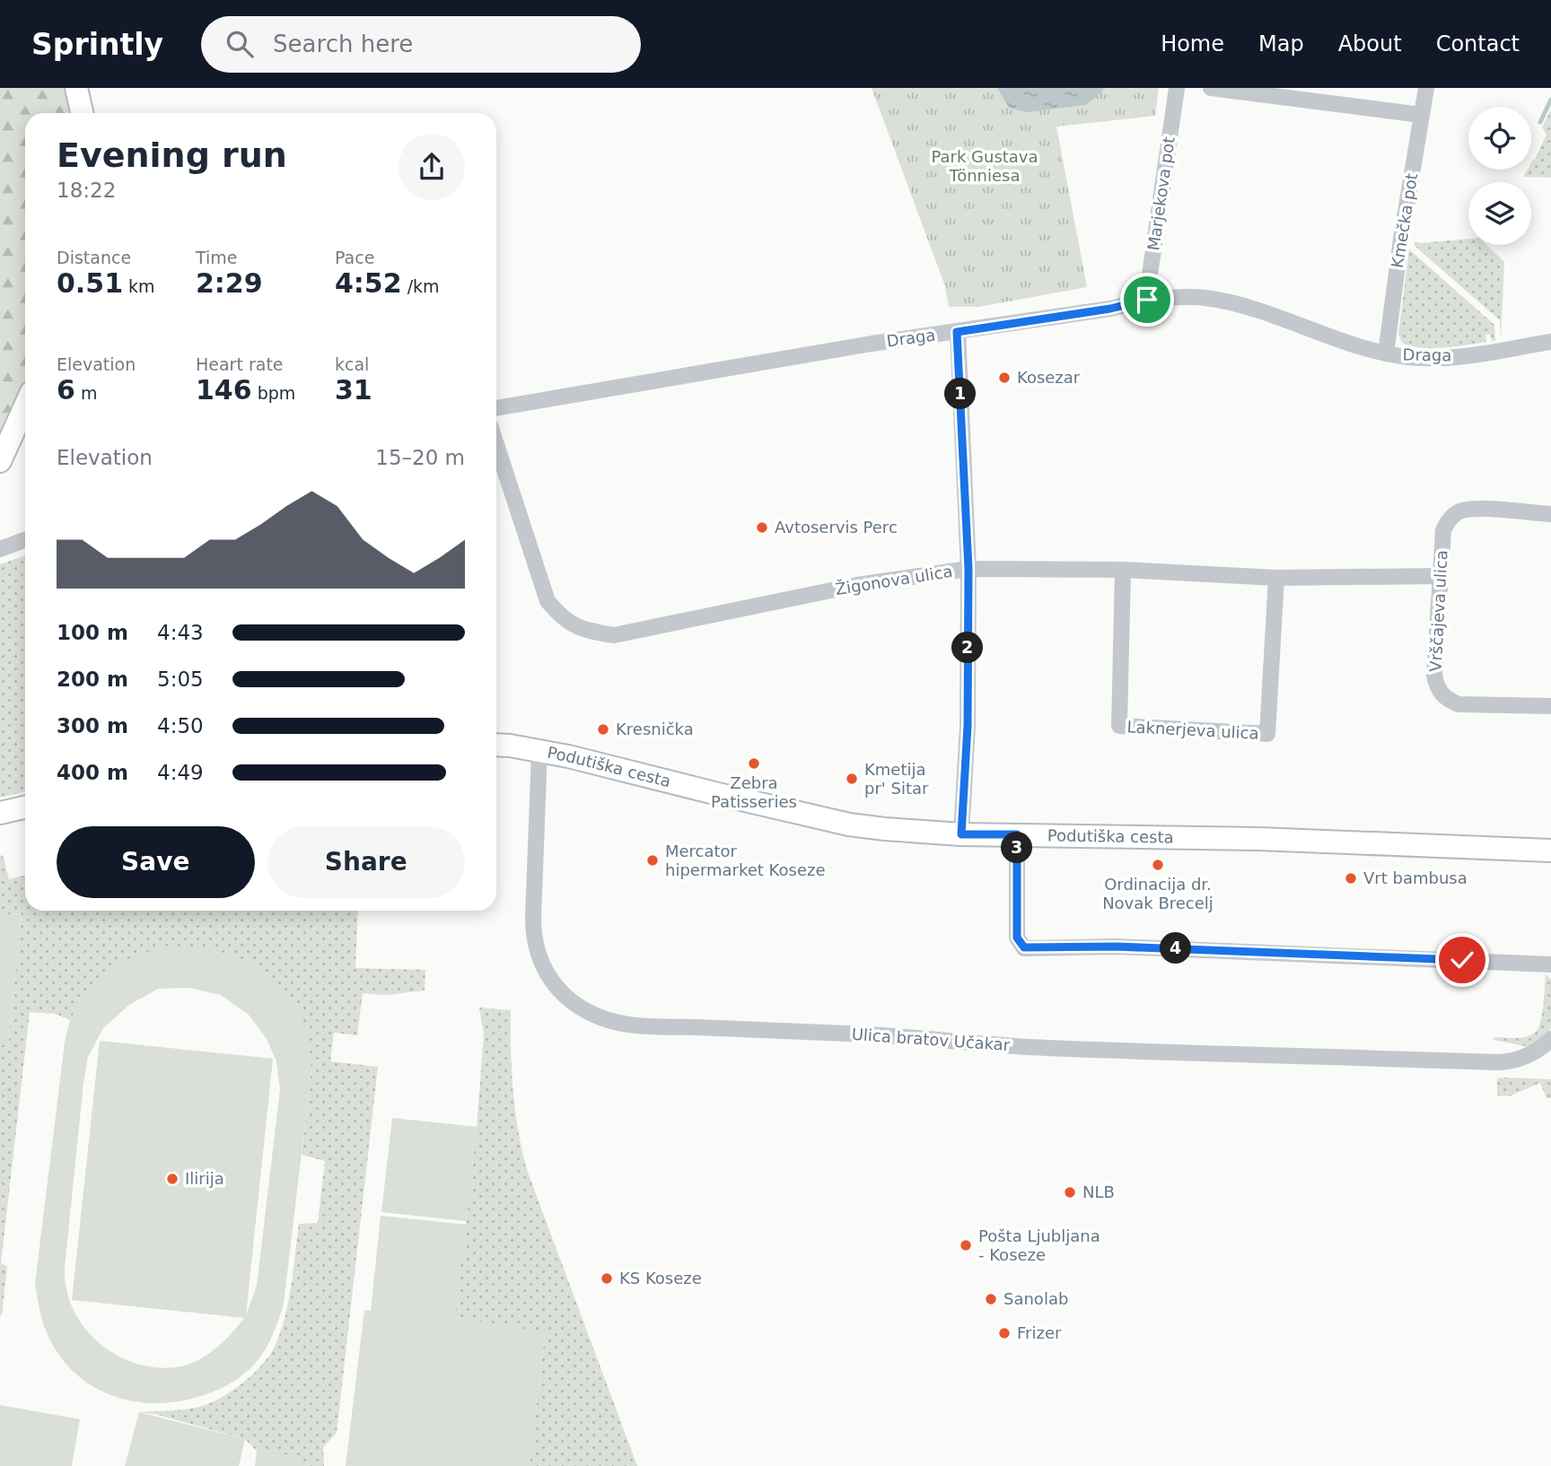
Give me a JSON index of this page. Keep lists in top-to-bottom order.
{
  "streets": {
    "main road": ["Podutiška cesta"],
    "street": [
      "Marjekova pot",
      "Kmečka pot",
      "Draga",
      "Žigonova ulica",
      "Vrščajeva ulica",
      "Laknerjeva ulica",
      "Ulica bratov Učakar"
    ]
  },
  "crossings": [
    ["Marjekova pot", "Draga"],
    ["Kmečka pot", "Draga"],
    ["Žigonova ulica", "Vrščajeva ulica"],
    ["Žigonova ulica", "Laknerjeva ulica"],
    ["Podutiška cesta", "Ulica bratov Učakar"]
  ],
  "parks": ["Park Gustava Tönniesa"],
  "places": [
    "Kosezar",
    "Avtoservis Perc",
    "Kresnička",
    "Zebra Patisseries",
    "Kmetija pr' Sitar",
    "Mercator hipermarket Koseze",
    "Ordinacija dr. Novak Brecelj",
    "Vrt bambusa",
    "Ilirija",
    "NLB",
    "Pošta Ljubljana - Koseze",
    "KS Koseze",
    "Sanolab",
    "Frizer"
  ],
  "page": {
    "header": "Sprintly",
    "search": "Search here",
    "nav": [
      "Home",
      "Map",
      "About",
      "Contact"
    ],
    "heading": ["Evening run", "18:22"],
    "stats": [
      ["Distance", "0.51 km"],
      ["Time", "2:29"],
      ["Pace", "4:52 /km"],
      ["Elevation", "6 m"],
      ["Heart rate", "146 bpm"],
      ["kcal", "31"]
    ],
    "pins": [
      "1",
      "2",
      "3",
      "4"
    ],
    "chart": ["Elevation", "15–20 m"],
    "list": [
      {
        "name": "100 m",
        "note": "4:43"
      },
      {
        "name": "200 m",
        "note": "5:05"
      },
      {
        "name": "300 m",
        "note": "4:50"
      },
      {
        "name": "400 m",
        "note": "4:49"
      }
    ],
    "buttons": ["Save", "Share"]
  }
}
